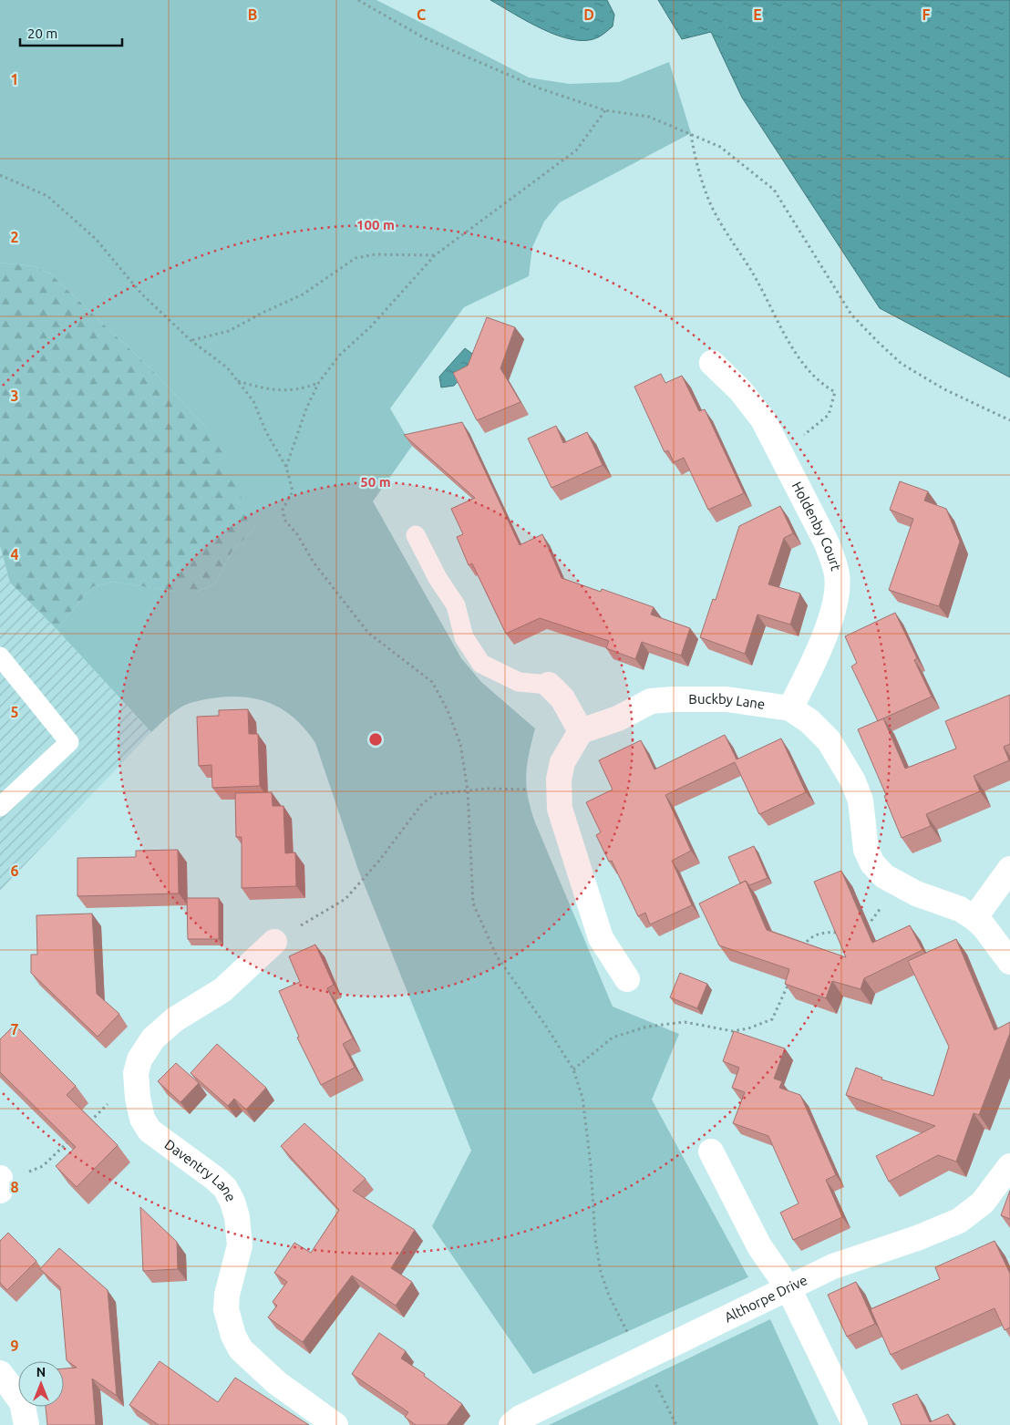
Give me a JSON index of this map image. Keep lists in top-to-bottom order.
{
  "streets": {
    "street": [
      "Holdenby Court",
      "Buckby Lane",
      "Daventry Lane",
      "Althorpe Drive"
    ]
  },
  "crossings": [
    ["Holdenby Court", "Buckby Lane"]
  ],
  "scale_bar": "20 m",
  "north": "top",
  "grid": {
    "columns": [
      "B",
      "C",
      "D",
      "E",
      "F"
    ],
    "rows": [
      "1",
      "2",
      "3",
      "4",
      "5",
      "6",
      "7",
      "8",
      "9"
    ]
  },
  "rings": ["100 m", "50 m"]
}
